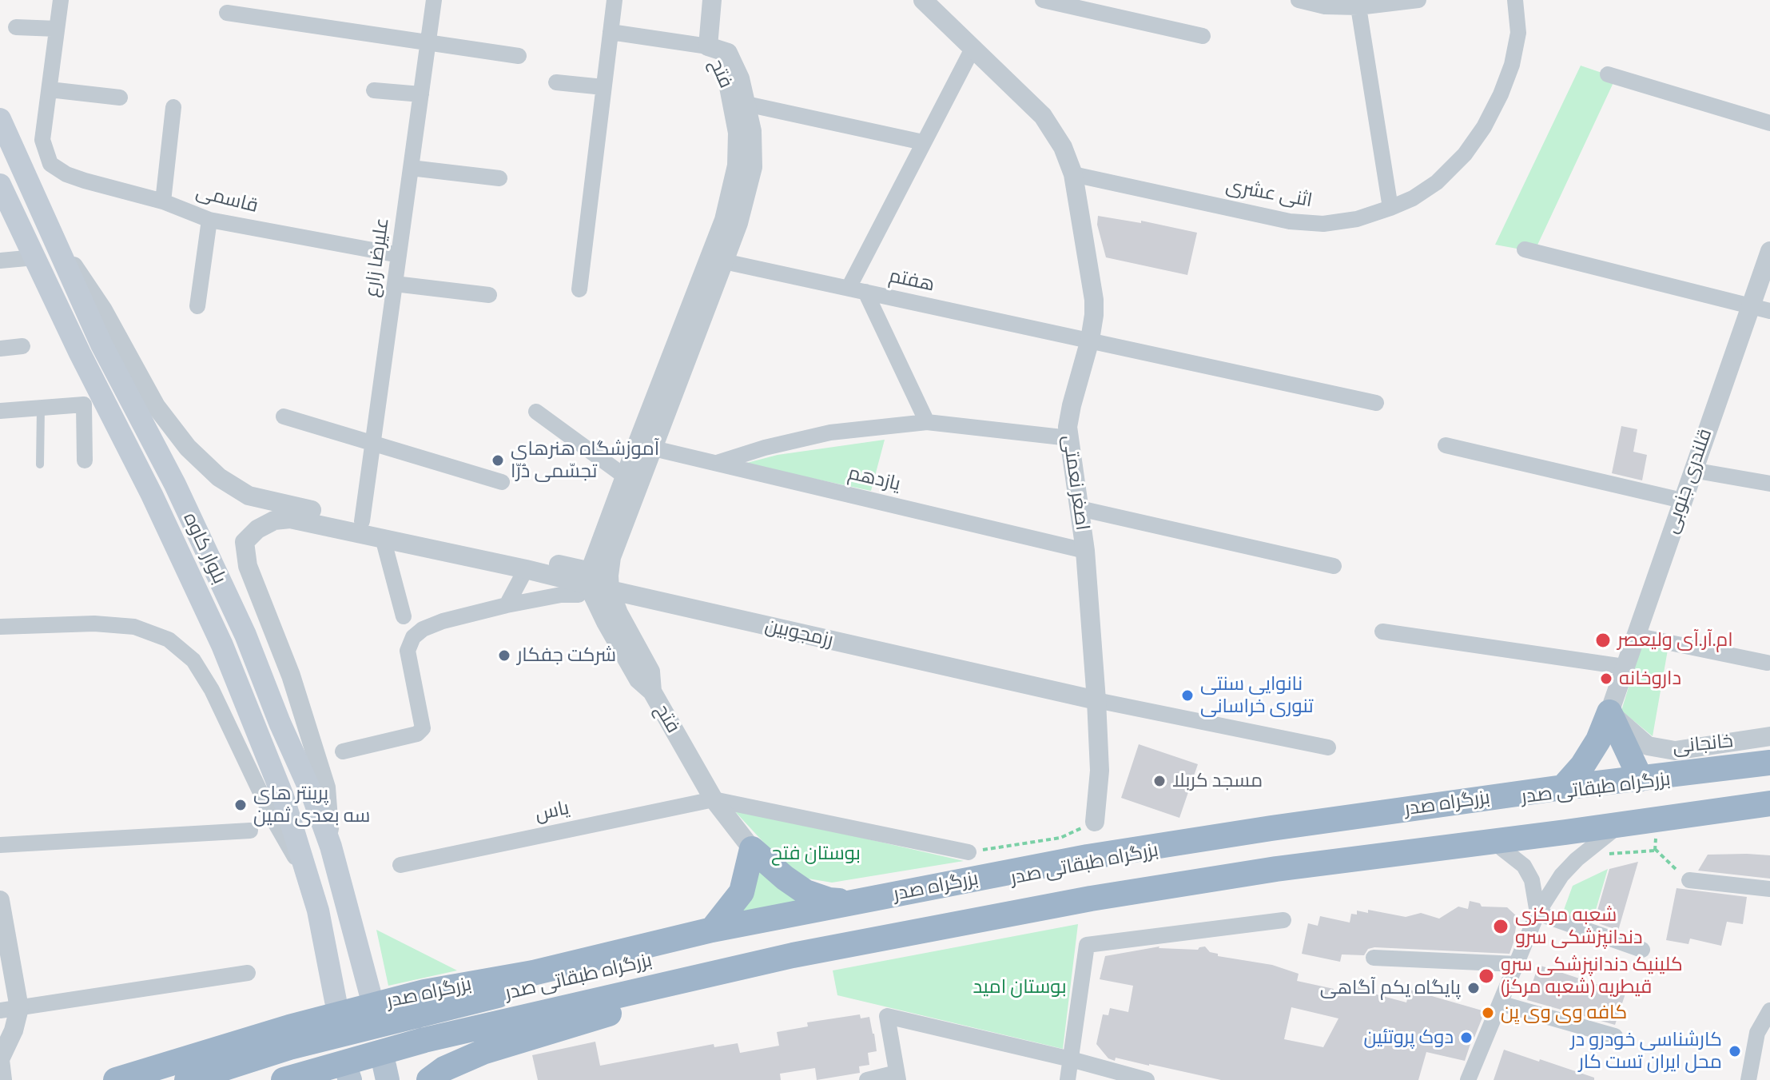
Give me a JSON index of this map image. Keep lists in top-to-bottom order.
{
  "streets": {
    "highway": ["بزرگراه طبقاتی صدر", "بزرگراه صدر"],
    "main road": ["بلوار کاوه"],
    "street": [
      "فتح",
      "اثنی عشری",
      "قاسمی",
      "علیرضا زارع",
      "هفتم",
      "یازدهم",
      "قلندری جنوبی",
      "اصغر نعمتی",
      "رزمجوبین",
      "خانجانی",
      "یاس"
    ]
  },
  "crossings": [
    ["فتح", "هفتم"],
    ["فتح", "یازدهم"],
    ["فتح", "رزمجوبین"],
    ["فتح", "یاس"],
    ["اثنی عشری", "اصغر نعمتی"],
    ["قاسمی", "علیرضا زارع"],
    ["هفتم", "اصغر نعمتی"],
    ["یازدهم", "اصغر نعمتی"],
    ["قلندری جنوبی", "خانجانی"],
    ["اصغر نعمتی", "رزمجوبین"],
    ["بزرگراه طبقاتی صدر", "بزرگراه صدر"]
  ],
  "parks": ["بوستان فتح", "بوستان امید"],
  "places": [
    "آموزشگاه هنرهای تجسّمی دُرّا",
    "ام.آر.آی ولیعصر",
    "شرکت جفکار",
    "داروخانه",
    "نانوایی سنتی تنوری خراسانی",
    "مسجد کربلا",
    "پرینتر های سه بعدی ثمین",
    "شعبه مرکزی دندانپزشکی سرو",
    "کلینیک دندانپزشکی سرو قیطریه (شعبه مرکز)",
    "پایگاه یکم آگاهی",
    "کافه وی وی یِن",
    "دوک پروتئین",
    "کارشناسی خودرو در محل ایران تست کار"
  ]
}
